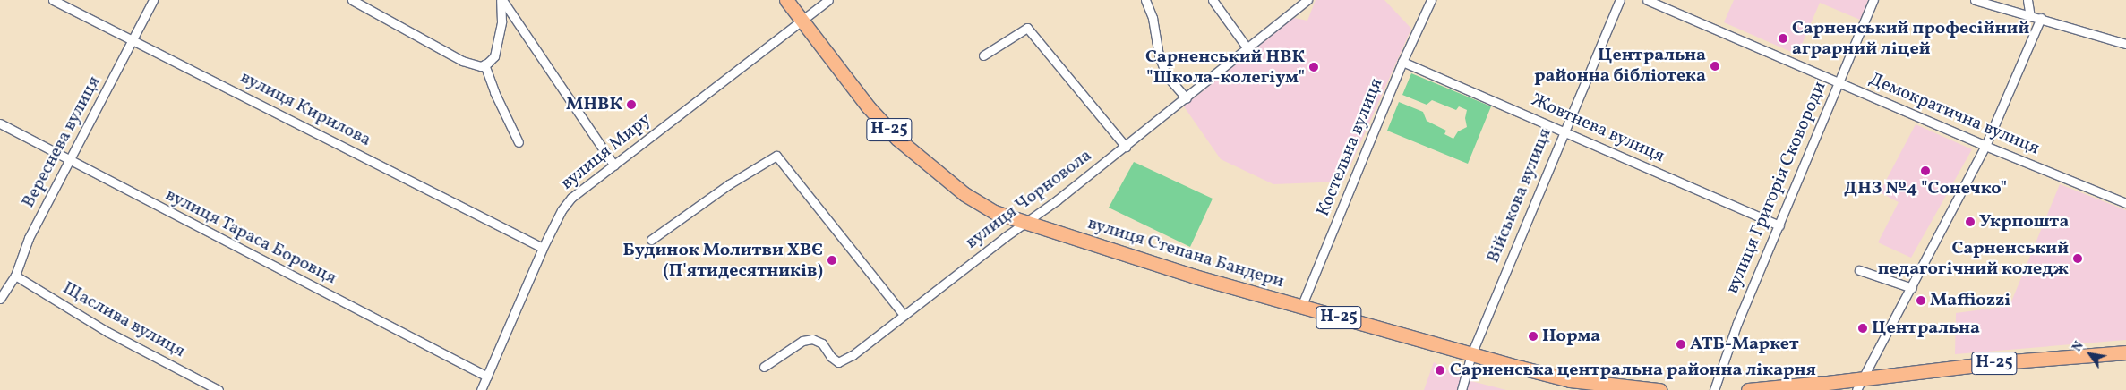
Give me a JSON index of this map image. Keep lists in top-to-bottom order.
{
  "streets": {
    "main road": ["Н-25", "вулиця Степана Бандери"],
    "street": [
      "вулиця Кирилова",
      "Демократична вулиця",
      "Жовтнева вулиця",
      "Вереснева вулиця",
      "Костельна вулиця",
      "вулиця Миру",
      "вулиця Григорія Сковороди",
      "Військова вулиця",
      "вулиця Чорновола",
      "вулиця Тараса Боровця",
      "Щаслива вулиця"
    ]
  },
  "crossings": [
    ["вулиця Кирилова", "Вереснева вулиця"],
    ["вулиця Кирилова", "вулиця Миру"],
    ["Демократична вулиця", "вулиця Григорія Сковороди"],
    ["Жовтнева вулиця", "Костельна вулиця"],
    ["Жовтнева вулиця", "вулиця Григорія Сковороди"],
    ["Жовтнева вулиця", "Військова вулиця"],
    ["Вереснева вулиця", "вулиця Тараса Боровця"],
    ["Вереснева вулиця", "Щаслива вулиця"],
    ["Костельна вулиця", "вулиця Степана Бандери"],
    ["вулиця Миру", "вулиця Тараса Боровця"],
    ["вулиця Миру", "вулиця Степана Бандери"],
    ["Військова вулиця", "вулиця Степана Бандери"],
    ["вулиця Чорновола", "вулиця Степана Бандери"]
  ],
  "places": [
    "Сарненський професійний аграрний ліцей",
    "Центральна районна бібліотека",
    "Сарненський НВК \"Школа-колегіум\"",
    "МНВК",
    "ДНЗ №4 \"Сонечко\"",
    "Укрпошта",
    "Сарненський педагогічний коледж",
    "Будинок Молитви ХВЄ (П'ятидесятників)",
    "Maffiozzi",
    "Центральна",
    "Норма",
    "АТБ-Маркет",
    "Сарненська центральна районна лікарня"
  ],
  "north": "top left"
}
